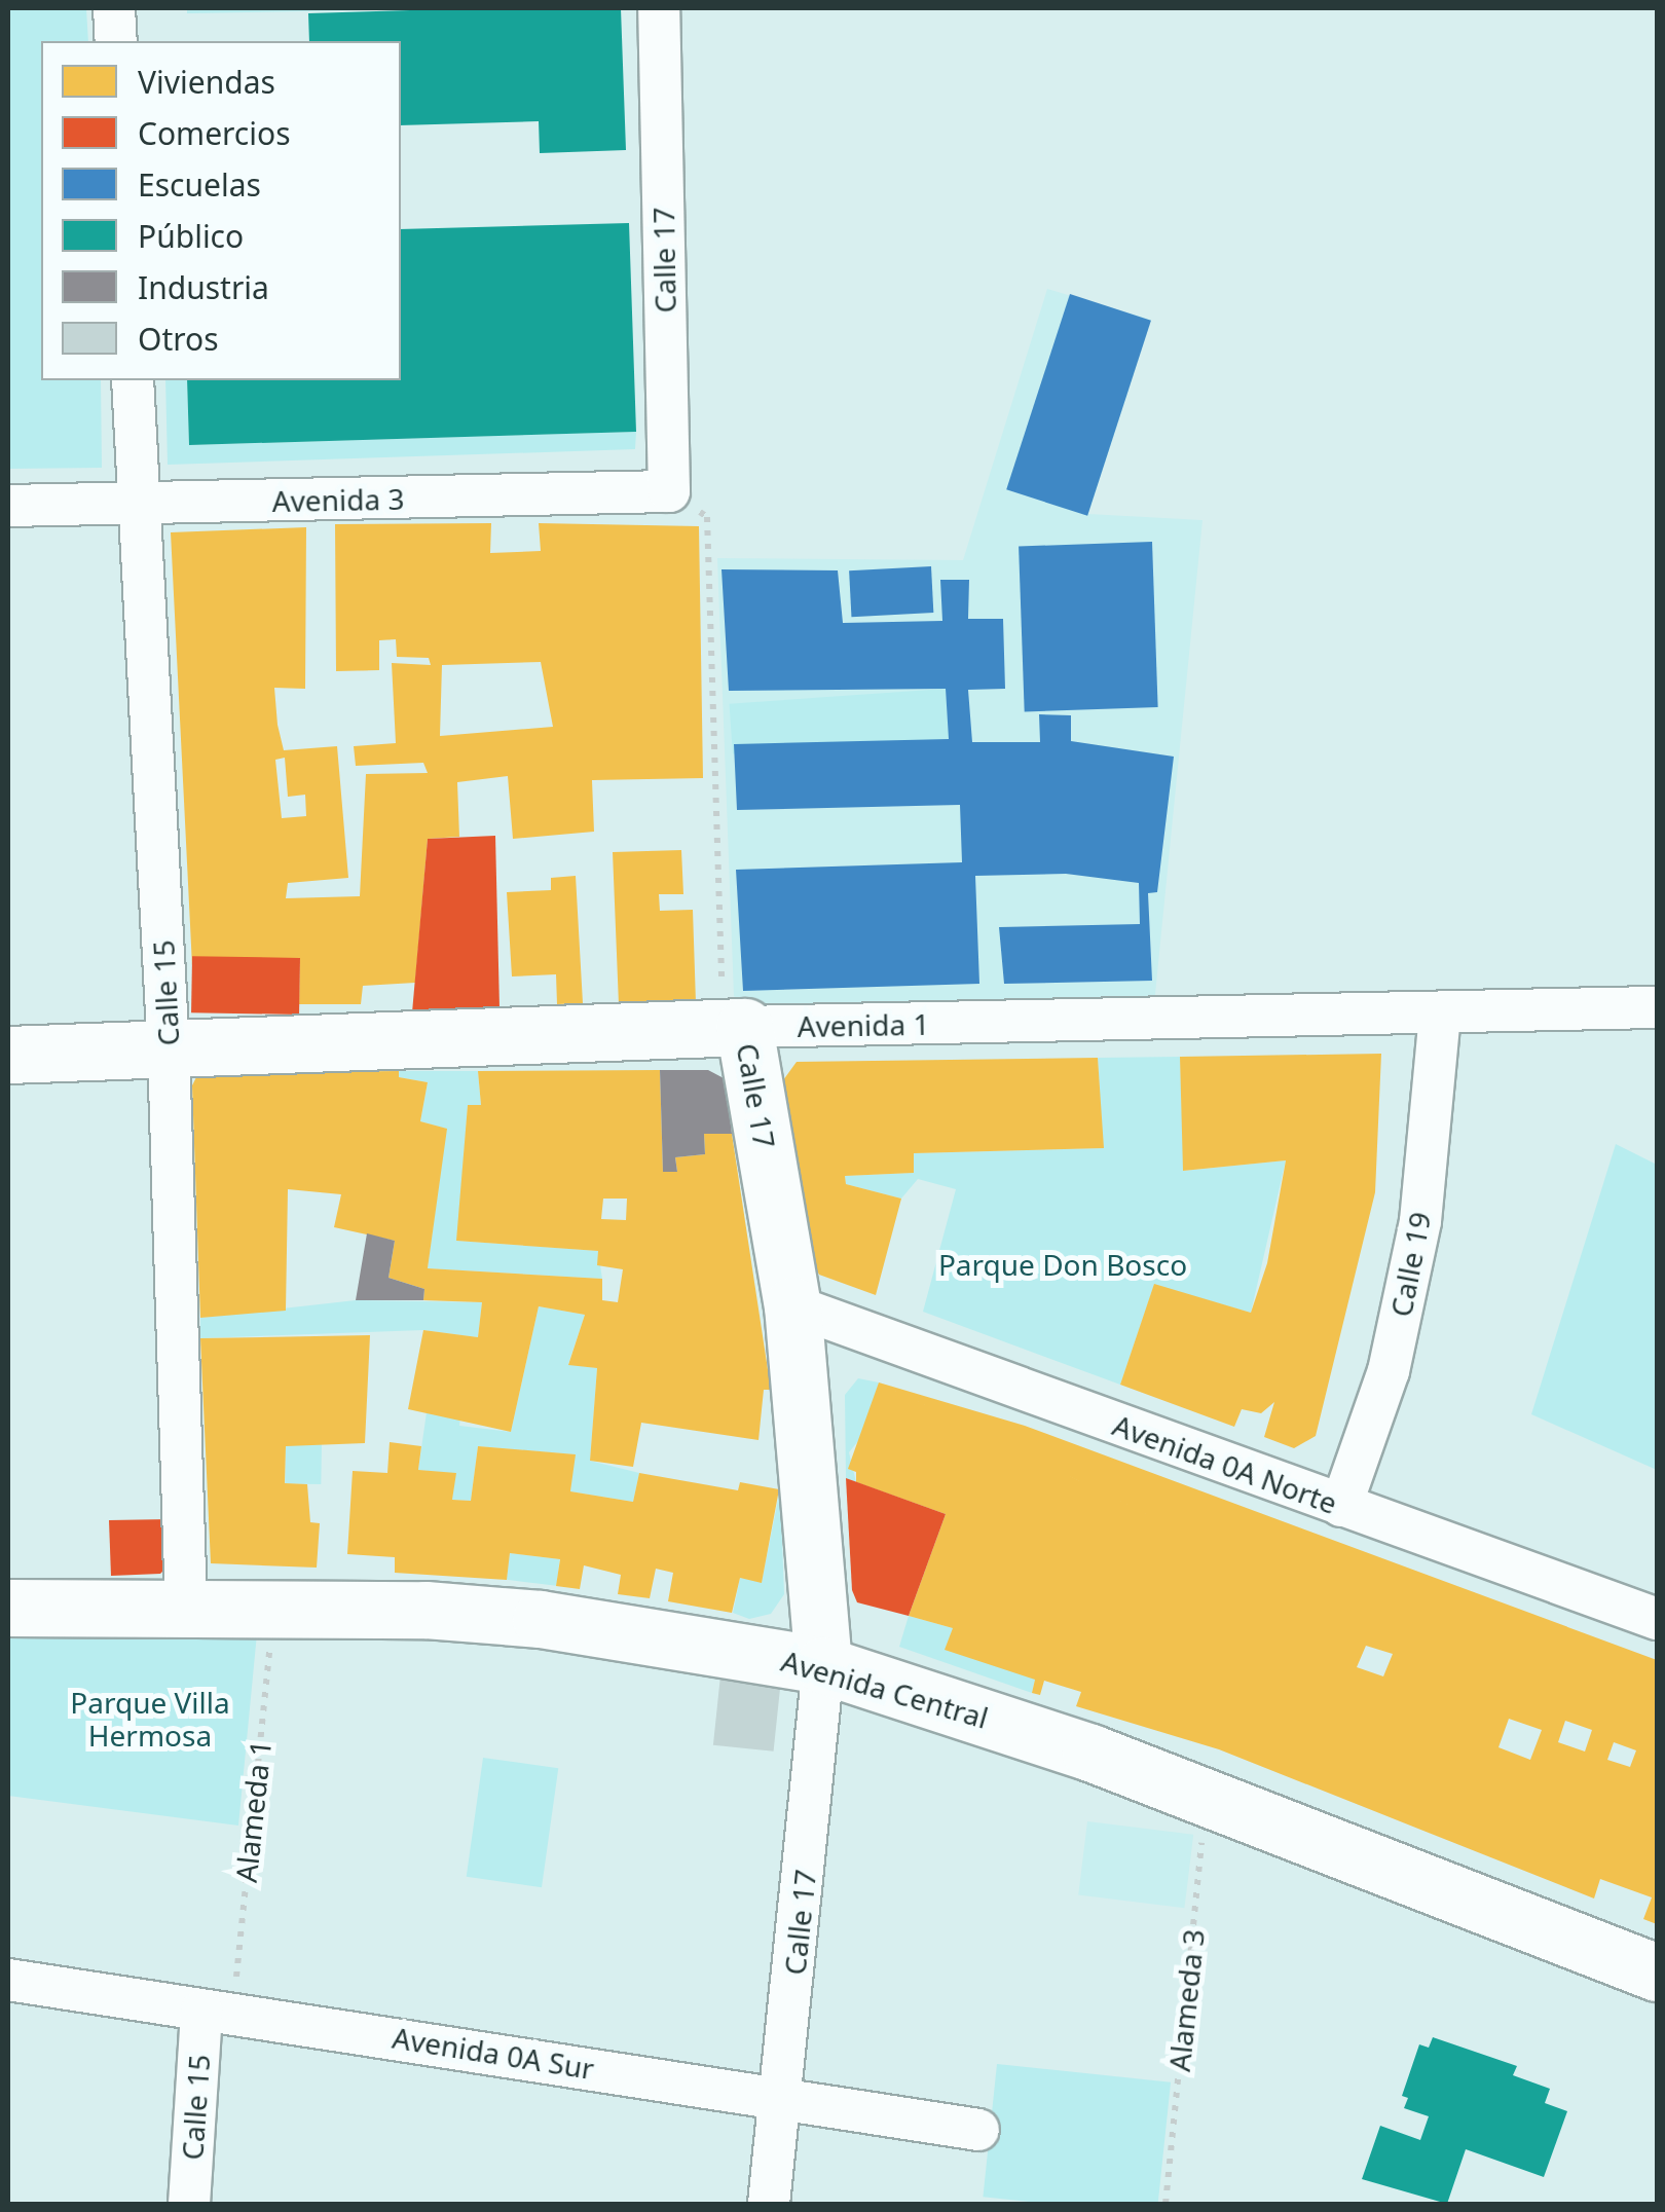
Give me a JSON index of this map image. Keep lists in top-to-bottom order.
{
  "streets": {
    "main road": ["Calle 17", "Avenida 1", "Avenida Central"],
    "street": [
      "Avenida 3",
      "Calle 15",
      "Calle 19",
      "Avenida 0A Norte",
      "Avenida 0A Sur"
    ],
    "path": ["Alameda 1", "Alameda 3"]
  },
  "crossings": [
    ["Calle 17", "Avenida 3"],
    ["Calle 17", "Avenida 1"],
    ["Calle 17", "Avenida 0A Norte"],
    ["Calle 17", "Avenida Central"],
    ["Calle 17", "Avenida 0A Sur"],
    ["Avenida 3", "Calle 15"],
    ["Calle 15", "Avenida 1"],
    ["Calle 15", "Avenida Central"],
    ["Calle 15", "Alameda 1"],
    ["Calle 15", "Avenida 0A Sur"],
    ["Avenida 1", "Calle 19"],
    ["Calle 19", "Avenida 0A Norte"],
    ["Avenida Central", "Alameda 1"],
    ["Avenida Central", "Alameda 3"],
    ["Alameda 1", "Avenida 0A Sur"]
  ],
  "parks": ["Parque Don Bosco", "Parque Villa Hermosa"],
  "legend": [
    "Viviendas",
    "Comercios",
    "Escuelas",
    "Público",
    "Industria",
    "Otros"
  ]
}
